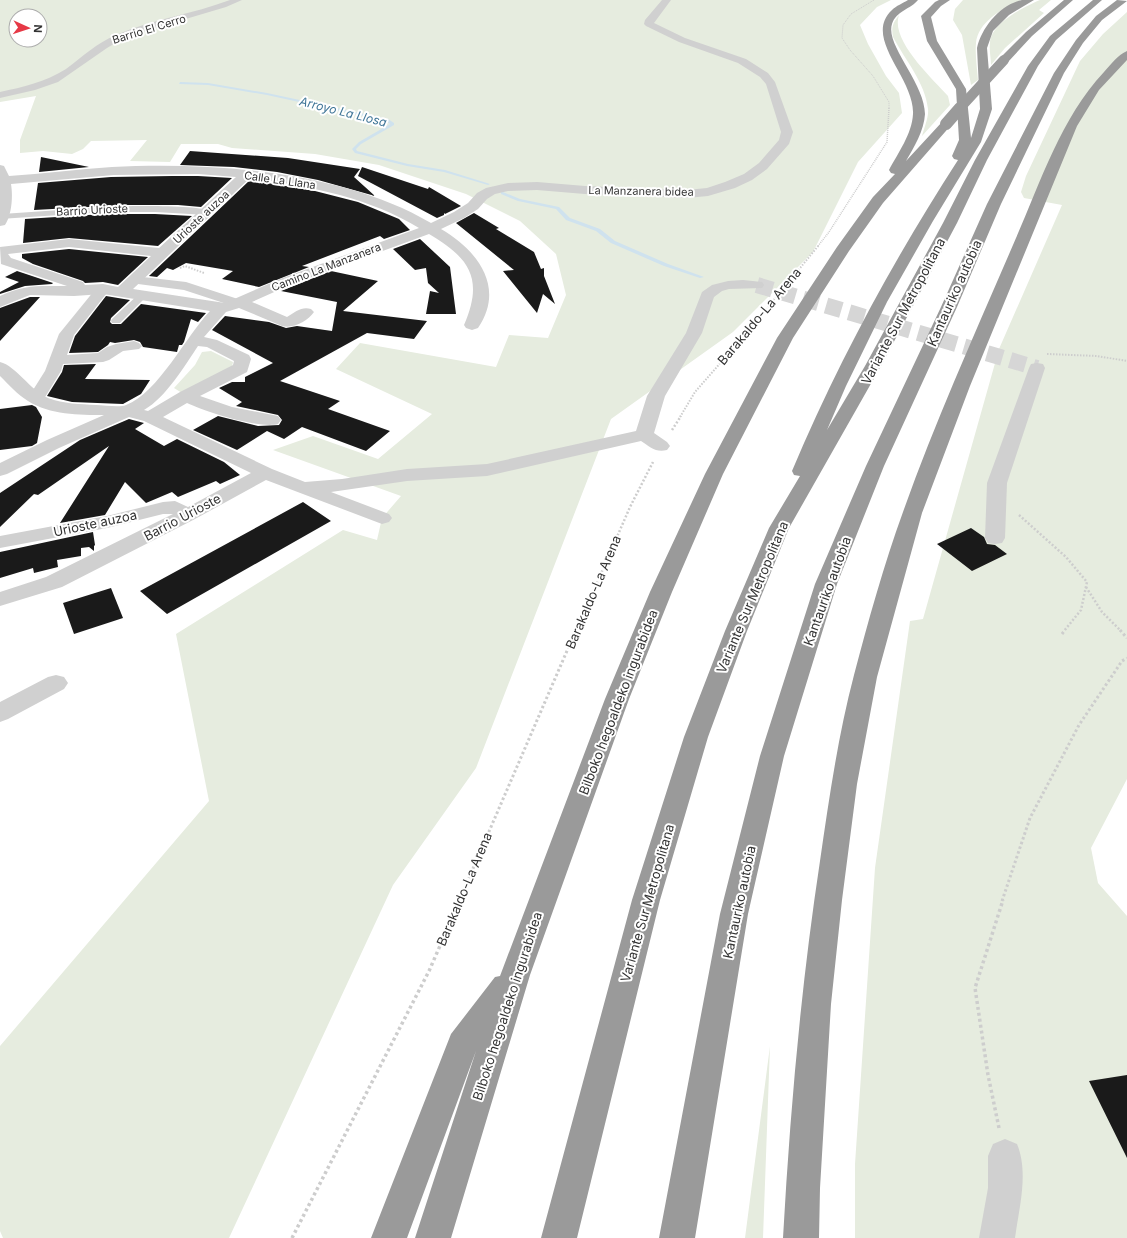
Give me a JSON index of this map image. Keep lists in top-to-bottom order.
{
  "streets": {
    "highway": ["Kantauriko autobia", "Variante Sur Metropolitana", "Bilboko hegoaldeko ingurabidea"],
    "street": [
      "Barrio El Cerro",
      "Calle La Llana",
      "La Manzanera bidea",
      "Barrio Urioste",
      "Urioste auzoa",
      "Camino La Manzanera"
    ],
    "path": ["Barakaldo-La Arena"]
  },
  "crossings": [
    ["Calle La Llana", "La Manzanera bidea"],
    ["Calle La Llana", "Urioste auzoa"],
    ["Calle La Llana", "Camino La Manzanera"],
    ["La Manzanera bidea", "Camino La Manzanera"],
    ["Barrio Urioste", "Urioste auzoa"]
  ],
  "water": ["Arroyo La Llosa"],
  "north": "right"
}
